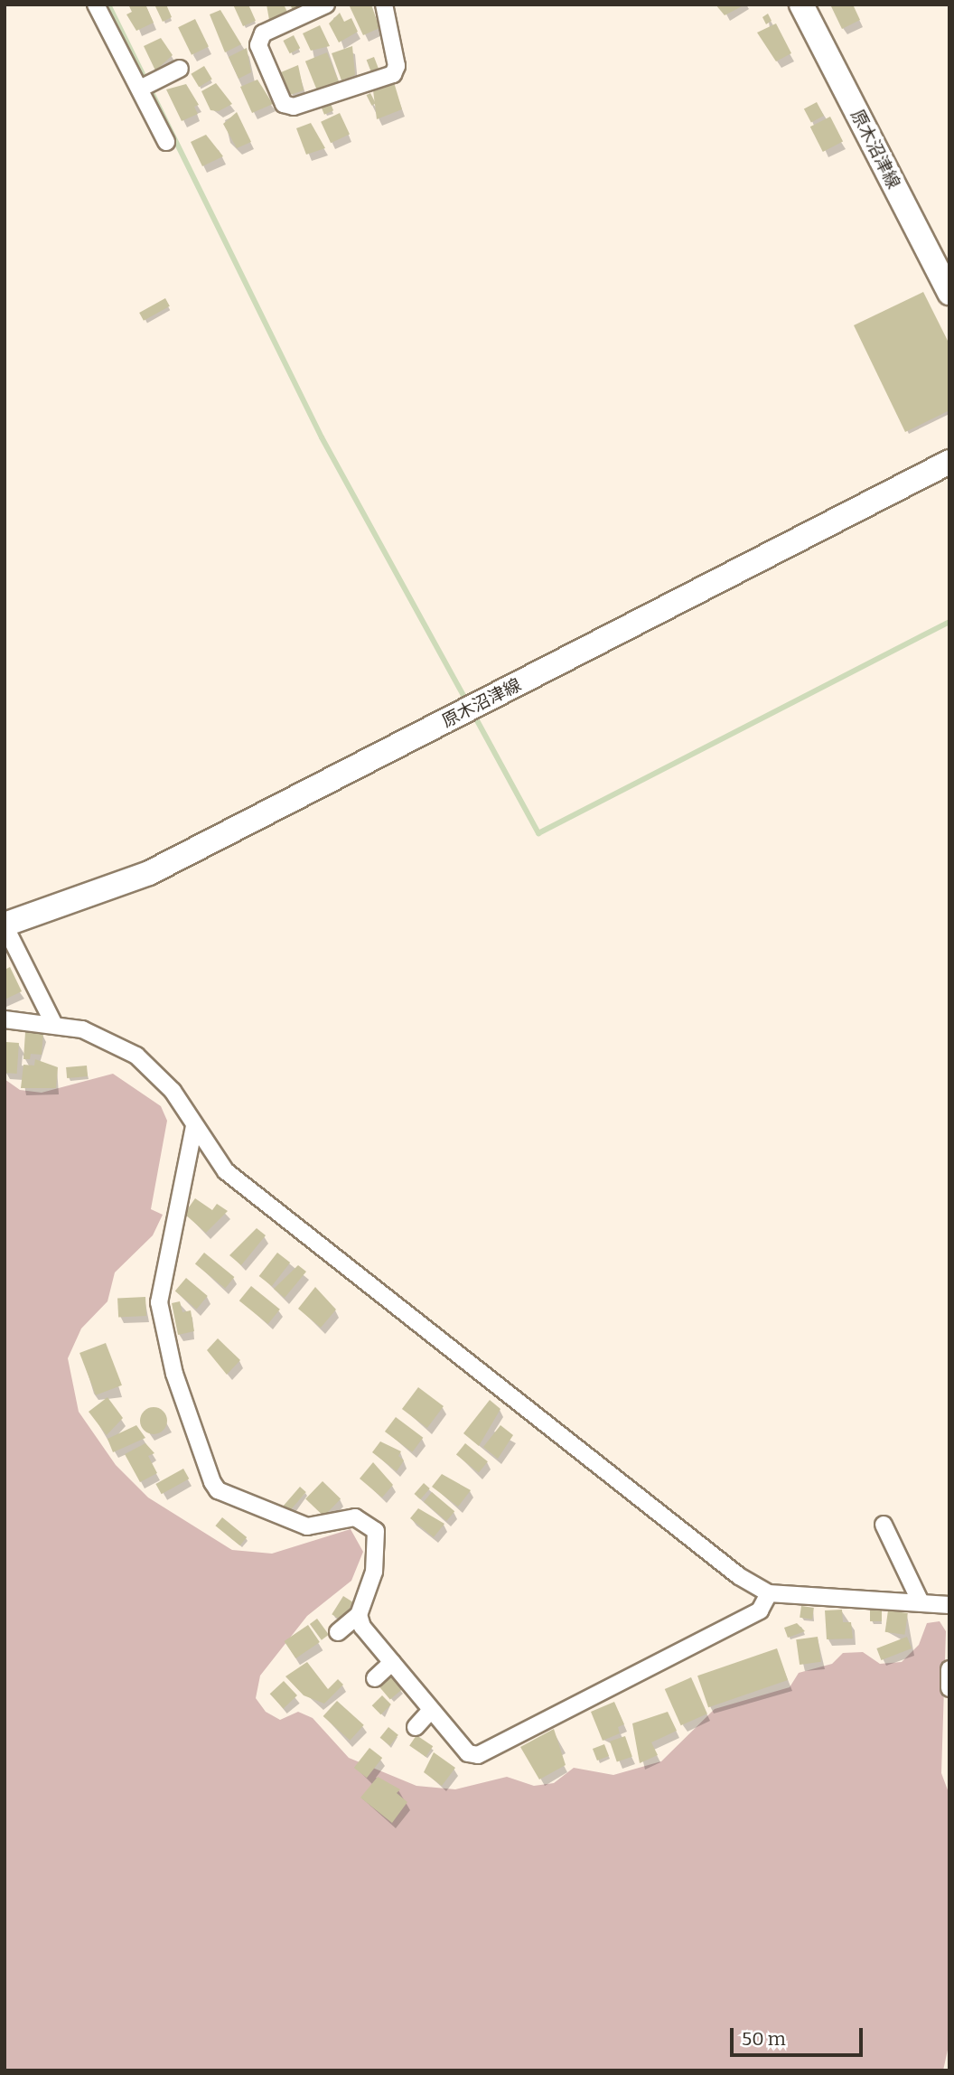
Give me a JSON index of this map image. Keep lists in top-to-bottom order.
{
  "streets": {
    "main road": ["原木沼津線"]
  },
  "scale_bar": "50 m"
}
